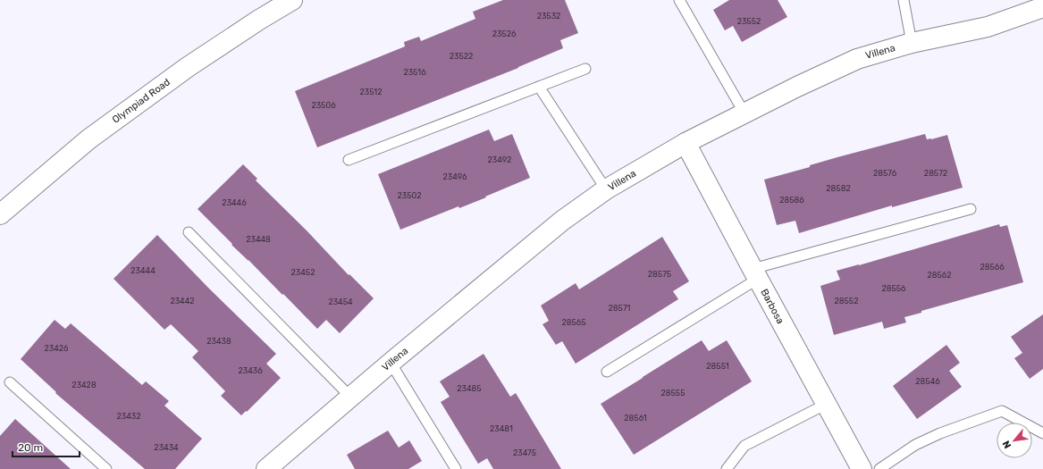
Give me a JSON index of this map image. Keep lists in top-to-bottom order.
{
  "streets": {
    "street": ["Villena", "Olympiad Road", "Barbosa"]
  },
  "crossings": [
    ["Villena", "Barbosa"]
  ],
  "house_numbers": [
    "23532",
    "23552",
    "23526",
    "23522",
    "23516",
    "23512",
    "23506",
    "23492",
    "28576",
    "28572",
    "23496",
    "28582",
    "23502",
    "28586",
    "23446",
    "23448",
    "28566",
    "23444",
    "23452",
    "28575",
    "28562",
    "28556",
    "23442",
    "28552",
    "23454",
    "28571",
    "28565",
    "23438",
    "23426",
    "28551",
    "23436",
    "28546",
    "23428",
    "23485",
    "28555",
    "23432",
    "28561",
    "23481",
    "23434",
    "23475"
  ],
  "scale_bar": "20 m",
  "north": "bottom left"
}
